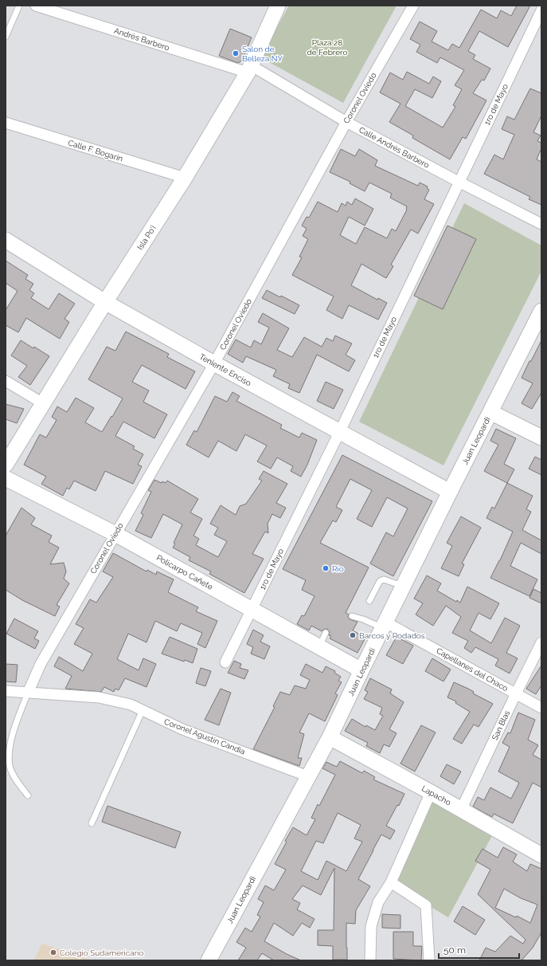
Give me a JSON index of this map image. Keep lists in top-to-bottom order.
{
  "streets": {
    "street": [
      "Andrés Barbero",
      "Coronel Oviedo",
      "1ro de Mayo",
      "Calle Andrés Barbero",
      "Calle F. Bogarin",
      "Isla Po'i",
      "Teniente Enciso",
      "Juan Leopardi",
      "Policarpo Cañete",
      "Capellanes del Chaco",
      "San Blas",
      "Coronel Agustin Candia",
      "Lapacho"
    ]
  },
  "crossings": [
    ["Andrés Barbero", "Calle Andrés Barbero"],
    ["Andrés Barbero", "Isla Po'i"],
    ["Coronel Oviedo", "Calle Andrés Barbero"],
    ["Coronel Oviedo", "Teniente Enciso"],
    ["Coronel Oviedo", "Policarpo Cañete"],
    ["Coronel Oviedo", "Coronel Agustin Candia"],
    ["1ro de Mayo", "Calle Andrés Barbero"],
    ["1ro de Mayo", "Teniente Enciso"],
    ["1ro de Mayo", "Policarpo Cañete"],
    ["Calle Andrés Barbero", "Isla Po'i"],
    ["Calle F. Bogarin", "Isla Po'i"],
    ["Isla Po'i", "Teniente Enciso"],
    ["Teniente Enciso", "Juan Leopardi"],
    ["Juan Leopardi", "Policarpo Cañete"],
    ["Juan Leopardi", "Capellanes del Chaco"],
    ["Juan Leopardi", "Coronel Agustin Candia"],
    ["Juan Leopardi", "Lapacho"],
    ["Capellanes del Chaco", "San Blas"],
    ["San Blas", "Lapacho"]
  ],
  "parks": ["Plaza 28 de Febrero"],
  "places": [
    "Salon de Belleza NY",
    "Rio",
    "Barcos y Rodados",
    "Colegio Sudamericano"
  ],
  "scale_bar": "50 m"
}
